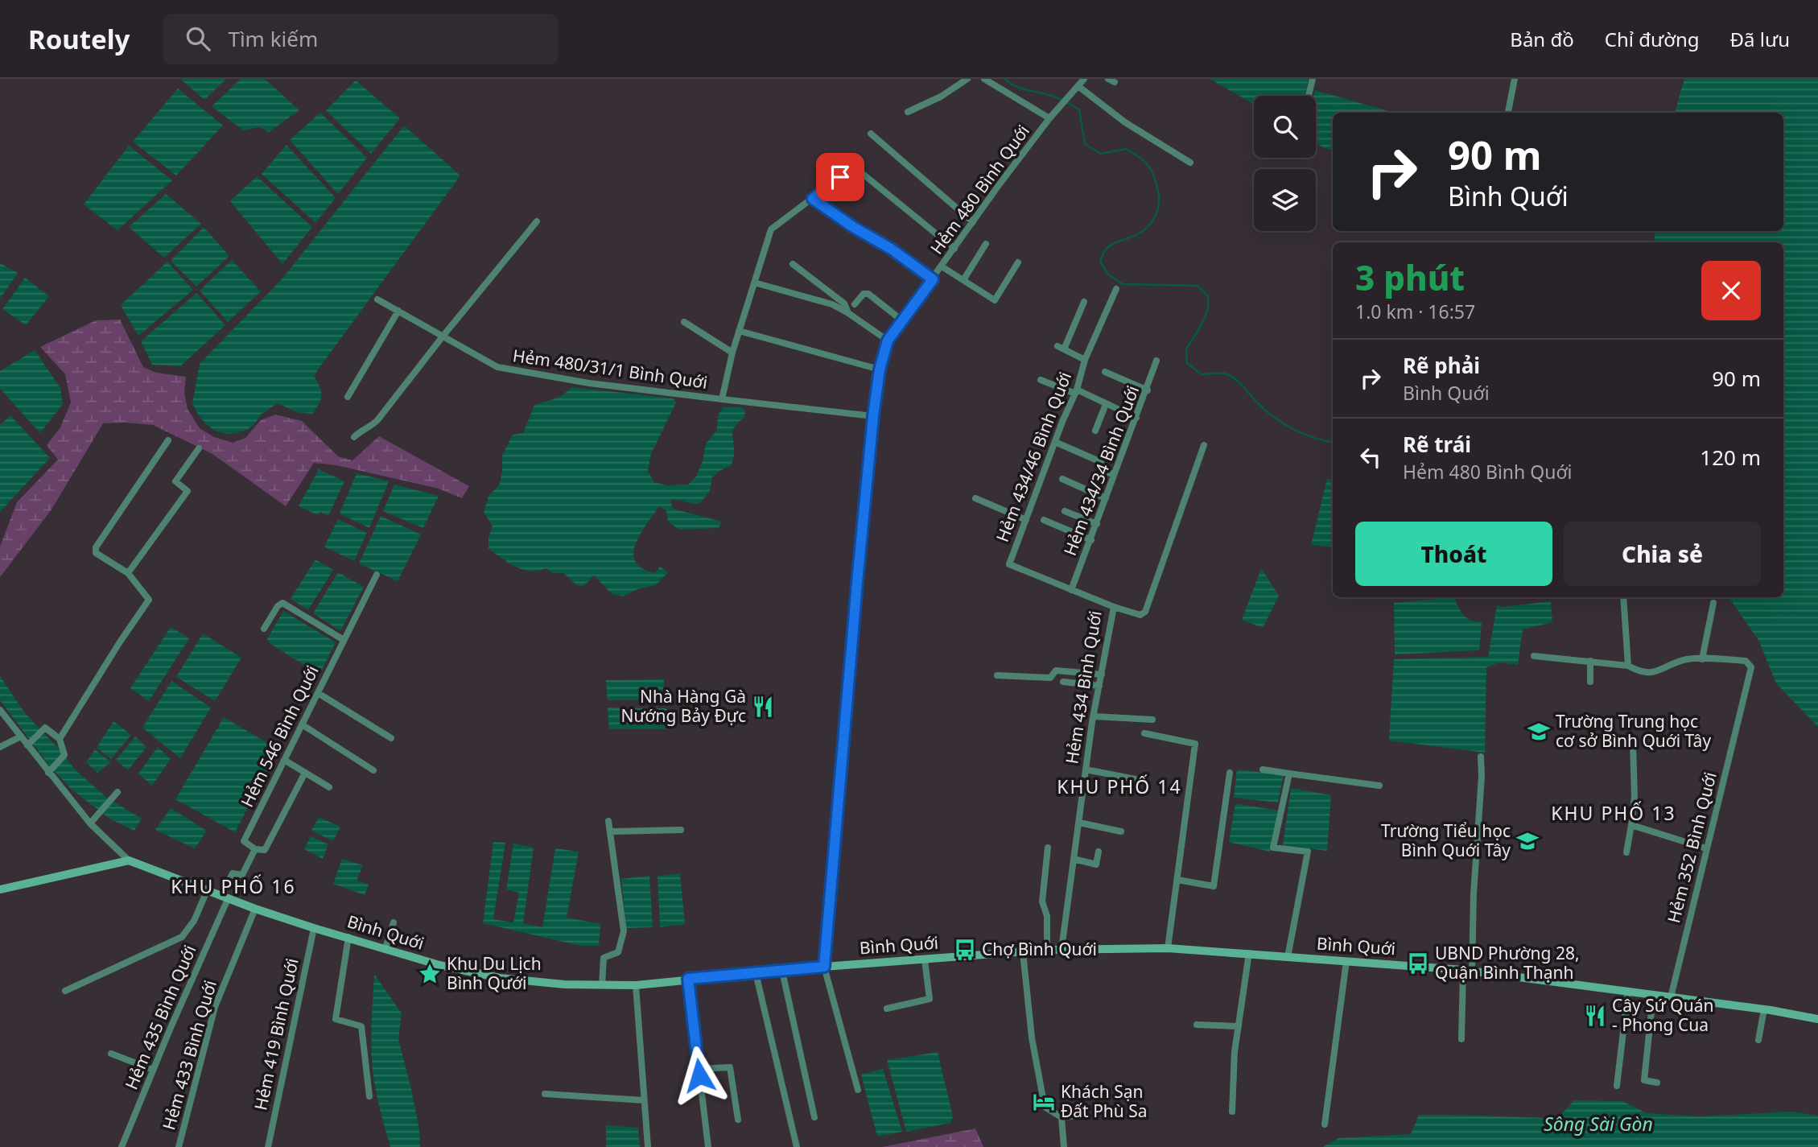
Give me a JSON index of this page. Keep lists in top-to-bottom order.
{
  "streets": {
    "main road": ["Bình Quới"],
    "street": [
      "Hẻm 480 Bình Quới",
      "Hẻm 480/31/1 Bình Quới",
      "Hẻm 434/46 Bình Quới",
      "Hẻm 434/34 Bình Quới",
      "Hẻm 434 Bình Quới",
      "Hẻm 546 Bình Quới",
      "Hẻm 352 Bình Quới",
      "Hẻm 435 Bình Quới",
      "Hẻm 419 Bình Quới",
      "Hẻm 433 Bình Quới"
    ]
  },
  "crossings": [
    ["Hẻm 480 Bình Quới", "Hẻm 480/31/1 Bình Quới"],
    ["Hẻm 480 Bình Quới", "Bình Quới"],
    ["Hẻm 434/46 Bình Quới", "Hẻm 434 Bình Quới"],
    ["Hẻm 434/34 Bình Quới", "Hẻm 434 Bình Quới"],
    ["Hẻm 434 Bình Quới", "Bình Quới"],
    ["Hẻm 352 Bình Quới", "Bình Quới"],
    ["Bình Quới", "Hẻm 435 Bình Quới"],
    ["Bình Quới", "Hẻm 419 Bình Quới"],
    ["Bình Quới", "Hẻm 433 Bình Quới"]
  ],
  "districts": ["KHU PHỐ 14", "KHU PHỐ 13", "KHU PHỐ 16"],
  "water": ["Sông Sài Gòn"],
  "places": {
    "restaurant": ["Nhà Hàng Gà Nướng Bảy Đực", "Cây Sứ Quán - Phong Cua"],
    "school or university": ["Trường Trung học cơ sở Bình Quới Tây", "Trường Tiểu học Bình Quới Tây"],
    "bus stop": ["Chợ Bình Quới", "UBND Phường 28, Quận Bình Thạnh"],
    "place": ["Khu Du Lịch Bình Qưới"],
    "hotel": ["Khách Sạn Đất Phù Sa"]
  },
  "page": {
    "header": "Routely",
    "search": "Tìm kiếm",
    "nav": ["Bản đồ", "Chỉ đường", "Đã lưu"],
    "turn": ["90 m", "Bình Quới"],
    "heading": ["3 phút", "1.0 km · 16:57"],
    "list": [
      {
        "name": "Rẽ phải",
        "note": "Bình Quới",
        "value": "90 m"
      },
      {
        "name": "Rẽ trái",
        "note": "Hẻm 480 Bình Quới",
        "value": "120 m"
      }
    ],
    "buttons": ["Thoát", "Chia sẻ"]
  }
}
